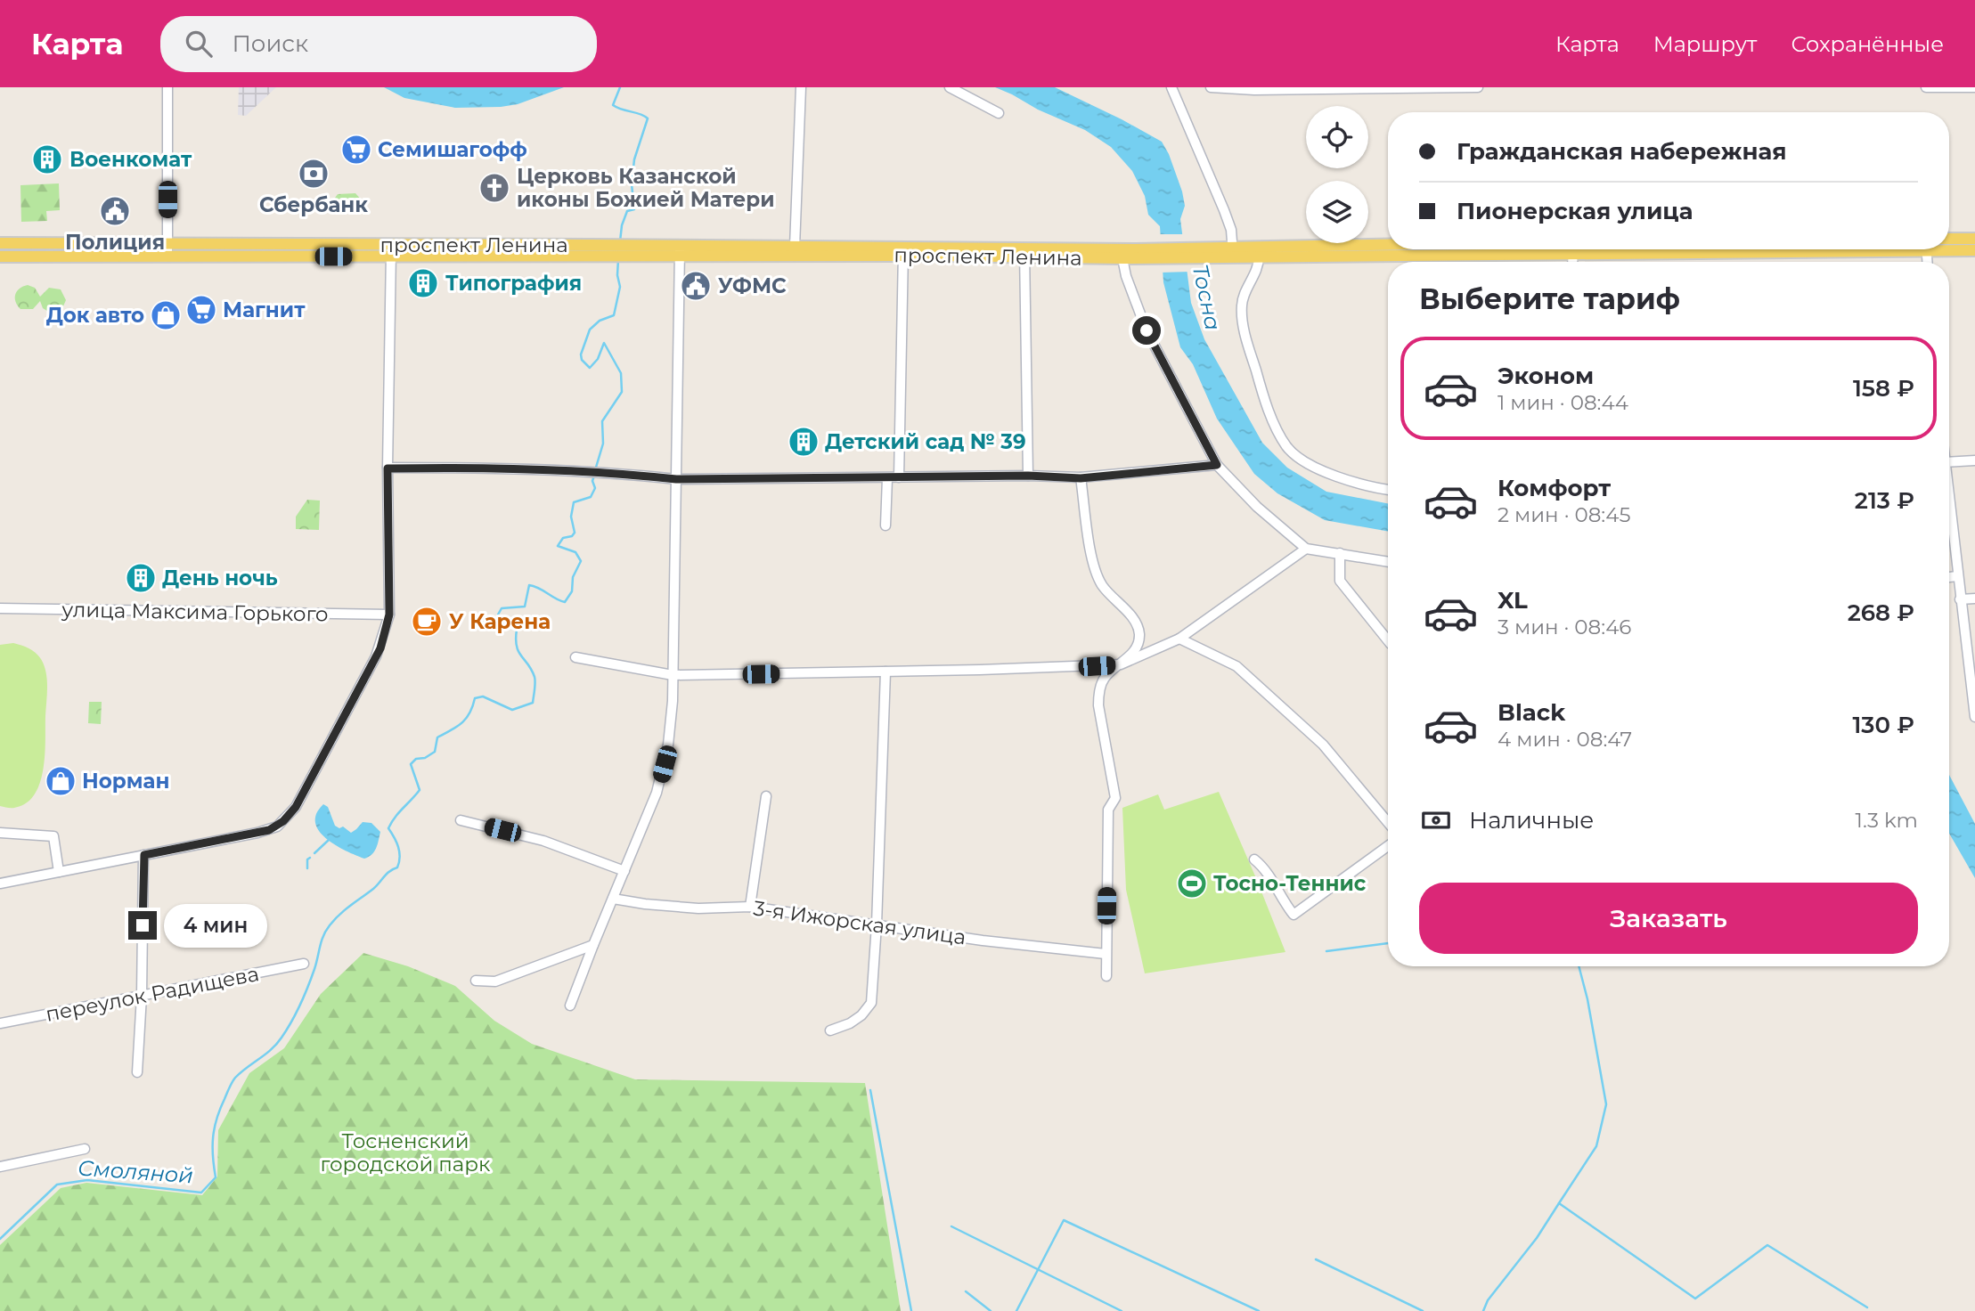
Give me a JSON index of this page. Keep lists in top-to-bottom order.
{
  "streets": {
    "main road": ["проспект Ленина"],
    "street": ["улица Максима Горького", "3-я Ижорская улица", "переулок Радищева"]
  },
  "water": ["Тосна", "Смоляной"],
  "parks": ["Тосненский городской парк"],
  "places": {
    "supermarket": ["Семишагофф", "Магнит"],
    "building": [
      "Военкомат",
      "Типография",
      "Детский сад № 39",
      "День ночь"
    ],
    "bank": ["Сбербанк"],
    "church": ["Церковь Казанской иконы Божией Матери"],
    "public building": ["Полиция", "УФМС"],
    "shop": ["Док авто", "Норман"],
    "cafe": ["У Карена"],
    "sports": ["Тосно-Теннис"]
  },
  "page": {
    "header": "Карта",
    "search": "Поиск",
    "nav": ["Карта", "Маршрут", "Сохранённые"],
    "banner": ["Гражданская набережная", "Пионерская улица"],
    "heading": "Выберите тариф",
    "list": [
      {
        "name": "Эконом",
        "note": "1 мин · 08:44",
        "value": "158 ₽"
      },
      {
        "name": "Комфорт",
        "note": "2 мин · 08:45",
        "value": "213 ₽"
      },
      {
        "name": "XL",
        "note": "3 мин · 08:46",
        "value": "268 ₽"
      },
      {
        "name": "Black",
        "note": "4 мин · 08:47",
        "value": "130 ₽"
      }
    ],
    "pay": ["Наличные", "1.3 km"],
    "buttons": "Заказать",
    "bubble": "4 мин"
  }
}
